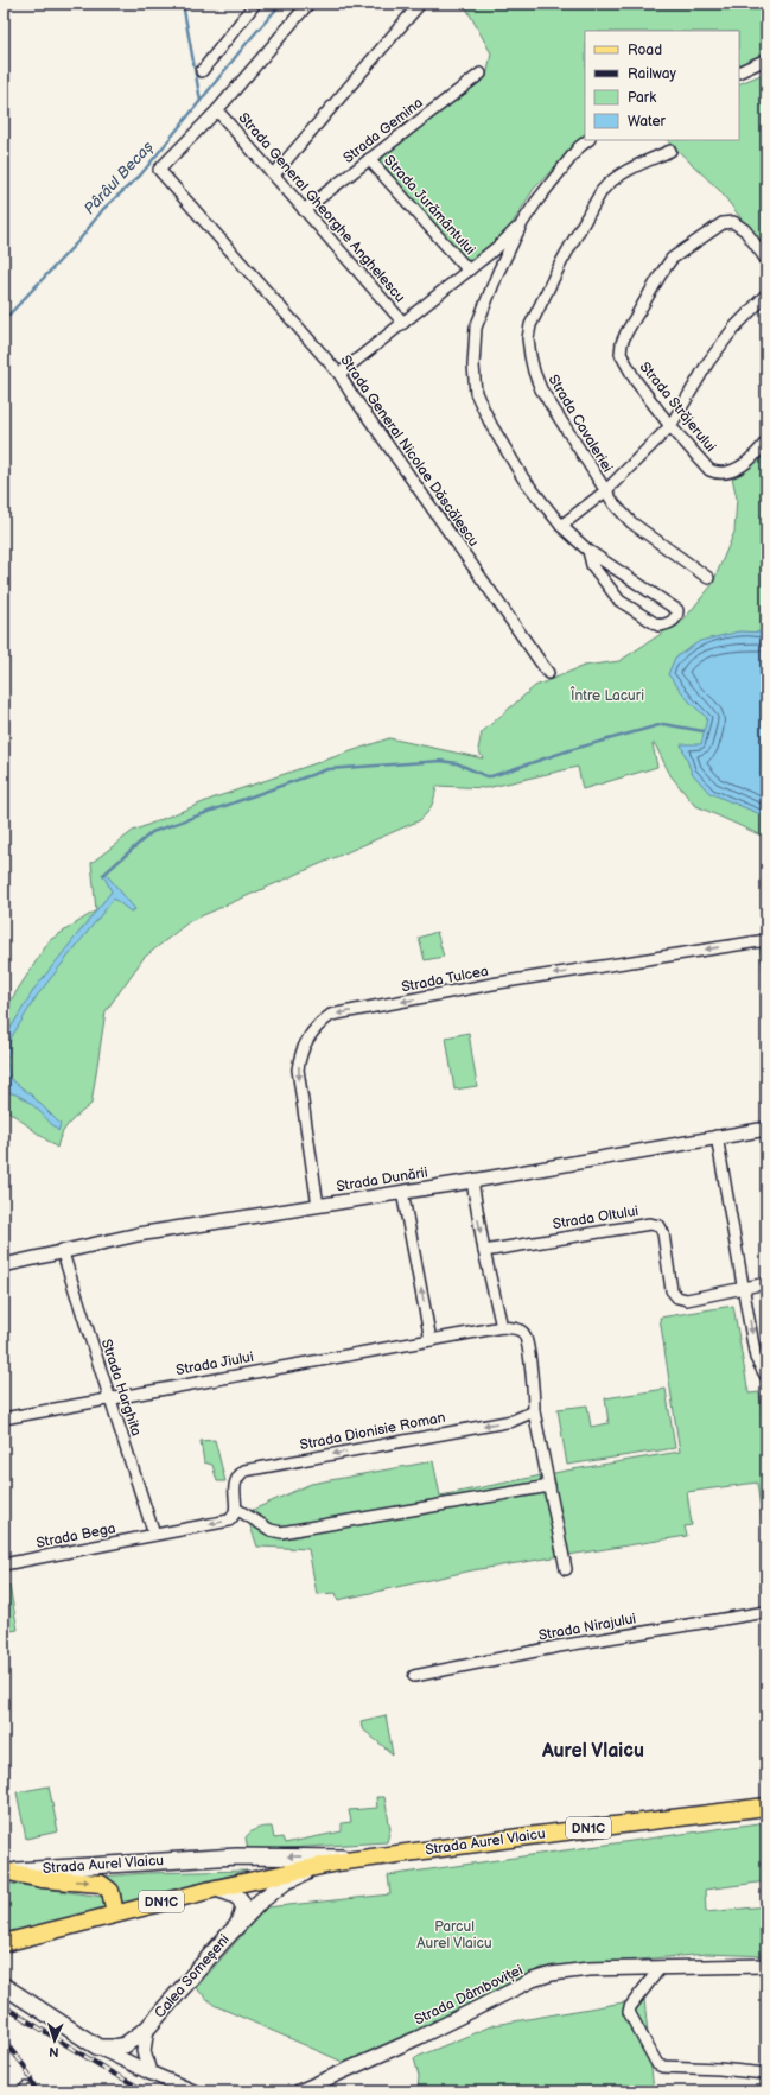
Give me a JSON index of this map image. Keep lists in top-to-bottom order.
{
  "streets": {
    "main road": ["DN1C", "Strada Aurel Vlaicu", "Calea Someșeni"],
    "street": [
      "Strada Gemina",
      "Strada Jurământului",
      "Strada General Gheorghe Anghelescu",
      "Strada Străjerului",
      "Strada Cavaleriei",
      "Strada General Nicolae Dăscălescu",
      "Strada Tulcea",
      "Strada Dunării",
      "Strada Oltului",
      "Strada Jiului",
      "Strada Harghita",
      "Strada Dionisie Roman",
      "Strada Bega",
      "Strada Nirajului",
      "Strada Dâmboviței"
    ]
  },
  "crossings": [
    ["Strada Gemina", "Strada Jurământului"],
    ["Strada Gemina", "Strada General Gheorghe Anghelescu"],
    ["Strada General Gheorghe Anghelescu", "Strada General Nicolae Dăscălescu"],
    ["Strada Tulcea", "Strada Dunării"],
    ["Strada Dunării", "Strada Harghita"],
    ["Strada Jiului", "Strada Harghita"],
    ["Strada Harghita", "Strada Bega"],
    ["DN1C", "Strada Aurel Vlaicu"],
    ["DN1C", "Calea Someșeni"],
    ["Strada Aurel Vlaicu", "Calea Someșeni"]
  ],
  "one_way": ["Strada Tulcea"],
  "districts": ["Aurel Vlaicu"],
  "water": ["Pârâul Becaș"],
  "parks": ["Între Lacuri", "Parcul Aurel Vlaicu"],
  "legend": [
    "Road",
    "Railway",
    "Park",
    "Water"
  ],
  "north": "bottom"
}
